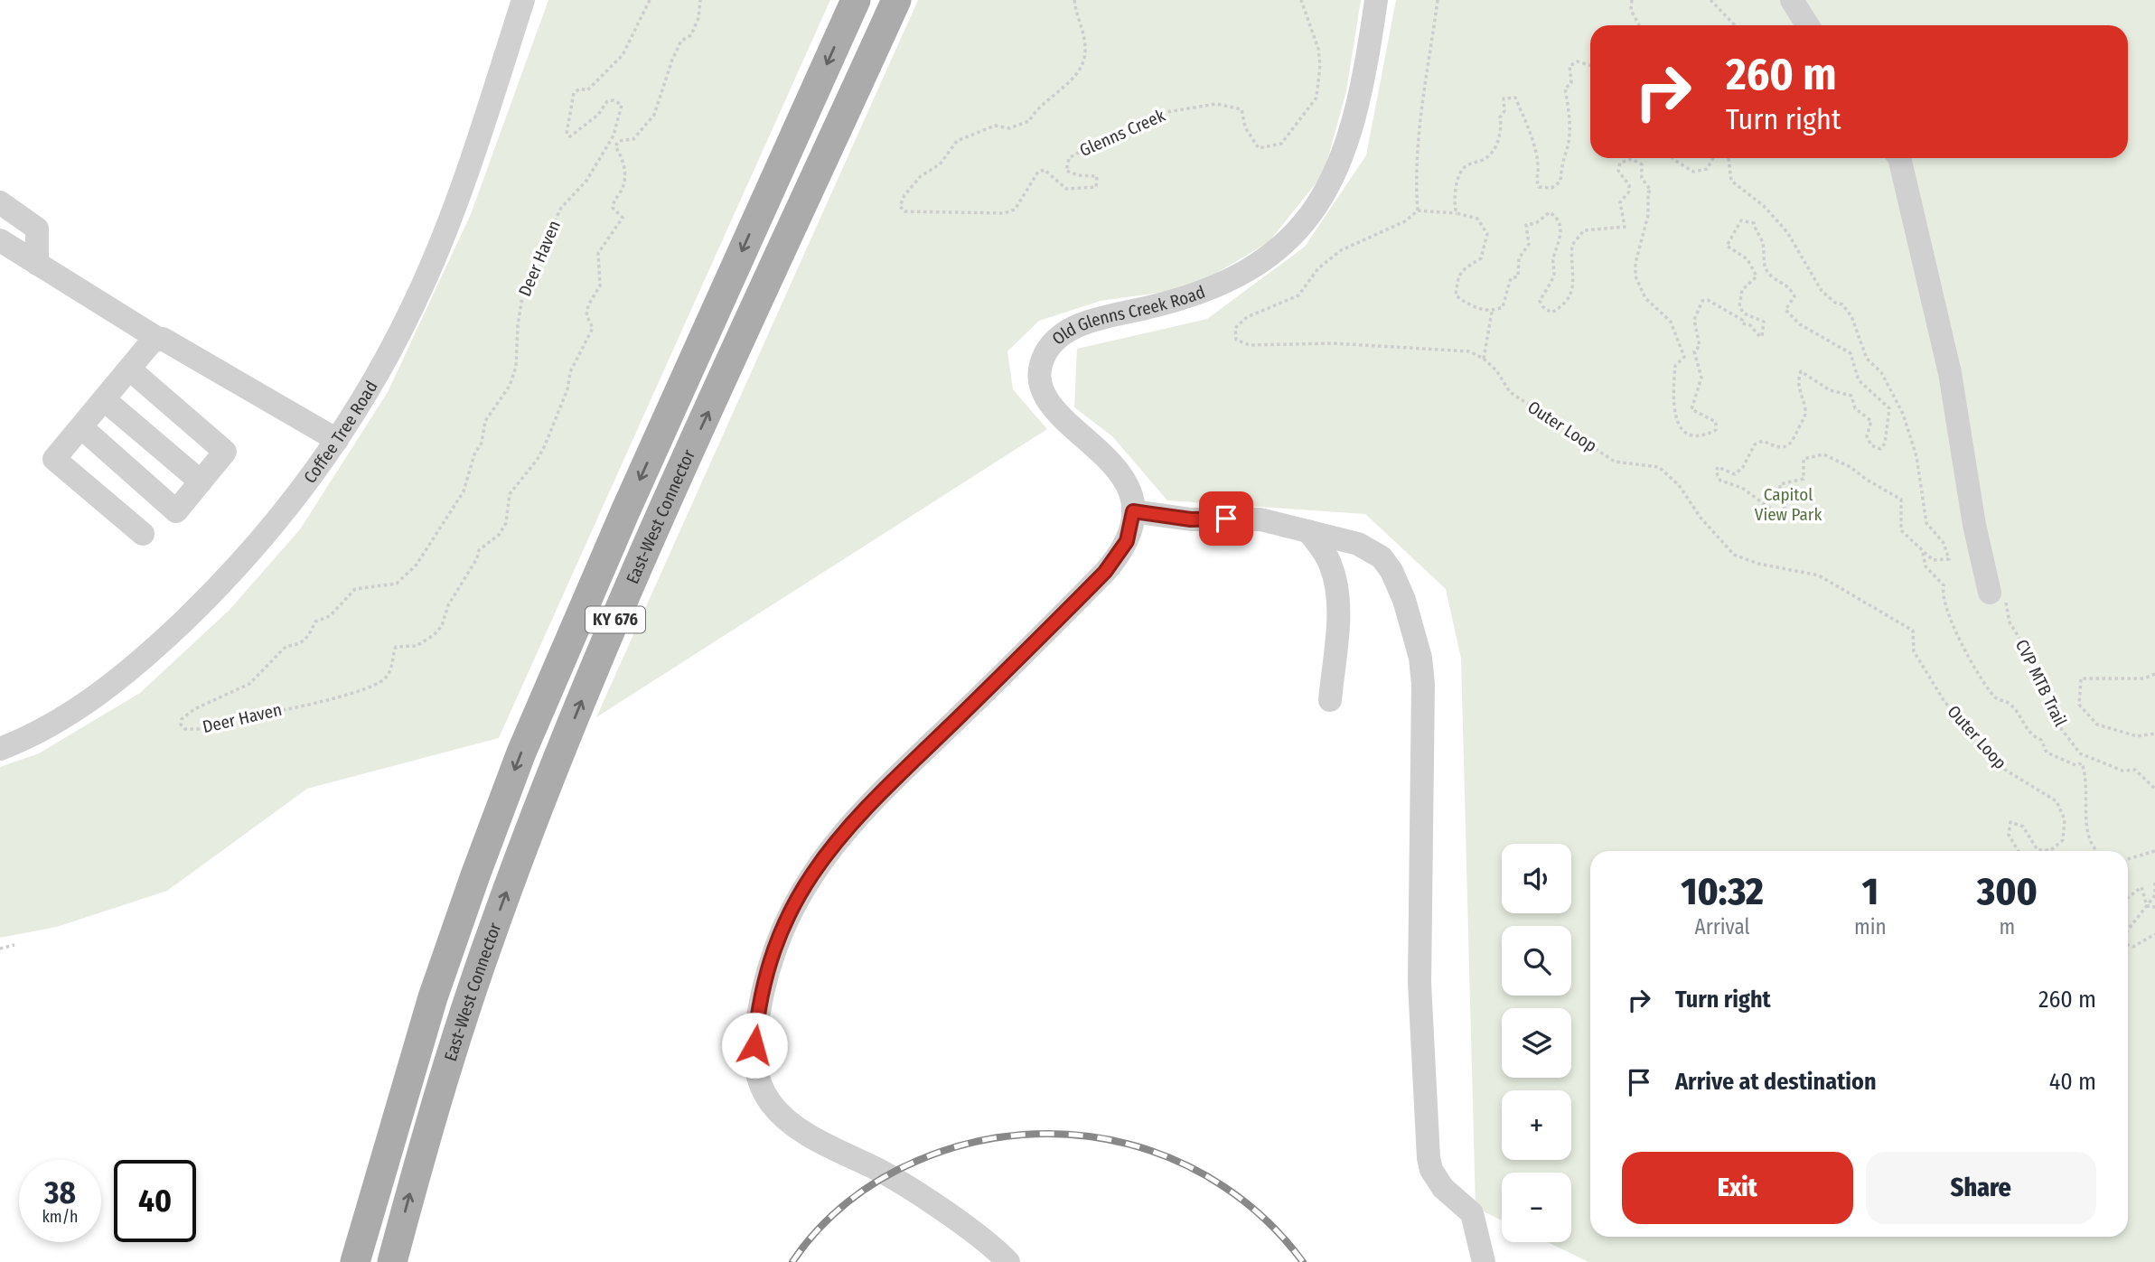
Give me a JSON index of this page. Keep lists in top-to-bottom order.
{
  "streets": {
    "main road": ["East-West Connector", "KY 676"],
    "street": ["Old Glenns Creek Road", "Coffee Tree Road"],
    "path": [
      "Glenns Creek",
      "Deer Haven",
      "Outer Loop",
      "CVP MTB Trail"
    ]
  },
  "parks": ["Capitol View Park"],
  "page": {
    "turn": ["260 m", "Turn right"],
    "map_buttons": ["+", "−"],
    "eta": [
      "10:32",
      "Arrival",
      "1",
      "min",
      "300",
      "m"
    ],
    "list": [
      {
        "name": "Turn right",
        "value": "260 m"
      },
      {
        "name": "Arrive at destination",
        "value": "40 m"
      }
    ],
    "buttons": ["Exit", "Share"],
    "speed": "38 km/h",
    "limit": "40"
  }
}
